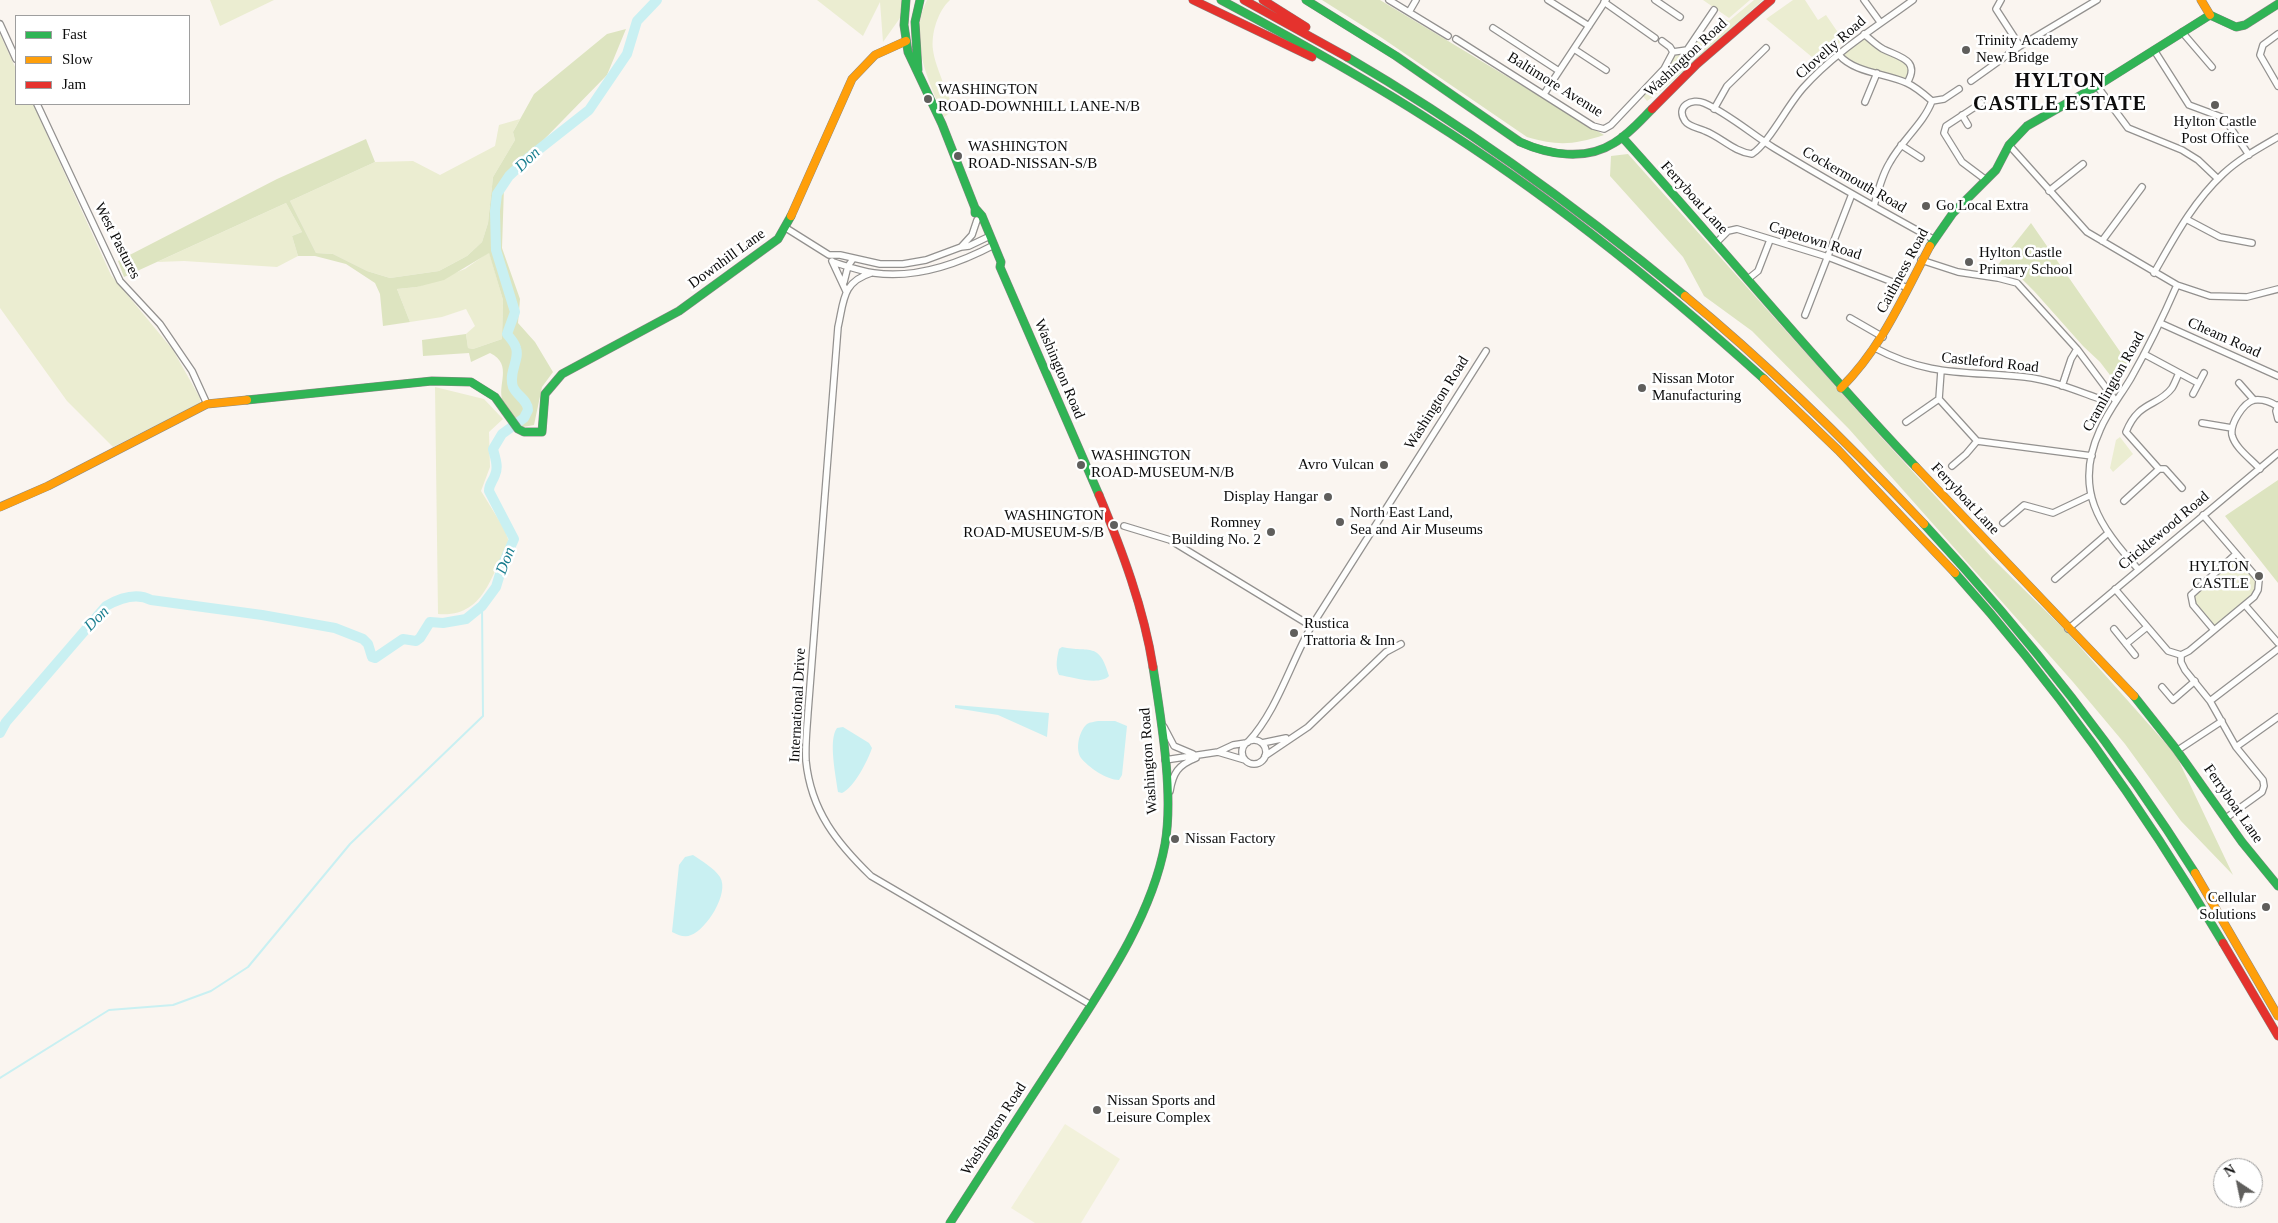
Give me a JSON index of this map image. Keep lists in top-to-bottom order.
{
  "streets": {
    "main road": [
      "Washington Road",
      "Ferryboat Lane",
      "Downhill Lane",
      "Caithness Road"
    ],
    "street": [
      "Clovelly Road",
      "Baltimore Avenue",
      "Cockermouth Road",
      "West Pastures",
      "Capetown Road",
      "Cheam Road",
      "Castleford Road",
      "Cramlington Road",
      "Cricklewood Road",
      "International Drive"
    ]
  },
  "crossings": [
    ["Clovelly Road", "Cockermouth Road"],
    ["Washington Road", "Ferryboat Lane"],
    ["Washington Road", "International Drive"],
    ["Cockermouth Road", "Caithness Road"],
    ["Ferryboat Lane", "Capetown Road"],
    ["Ferryboat Lane", "Caithness Road"],
    ["Ferryboat Lane", "Cricklewood Road"],
    ["West Pastures", "Downhill Lane"],
    ["Capetown Road", "Caithness Road"],
    ["Caithness Road", "Castleford Road"],
    ["Cheam Road", "Cramlington Road"],
    ["Cramlington Road", "Cricklewood Road"]
  ],
  "districts": ["HYLTON CASTLE ESTATE"],
  "water": ["Don"],
  "places": [
    "Trinity Academy New Bridge",
    "WASHINGTON ROAD-DOWNHILL LANE-N/B",
    "Hylton Castle Post Office",
    "WASHINGTON ROAD-NISSAN-S/B",
    "Go Local Extra",
    "Hylton Castle Primary School",
    "Nissan Motor Manufacturing",
    "WASHINGTON ROAD-MUSEUM-N/B",
    "Avro Vulcan",
    "Display Hangar",
    "North East Land, Sea and Air Museums",
    "WASHINGTON ROAD-MUSEUM-S/B",
    "Romney Building No. 2",
    "HYLTON CASTLE",
    "Rustica Trattoria & Inn",
    "Nissan Factory",
    "Cellular Solutions",
    "Nissan Sports and Leisure Complex"
  ],
  "legend": ["Fast", "Slow", "Jam"],
  "north": "top left"
}
